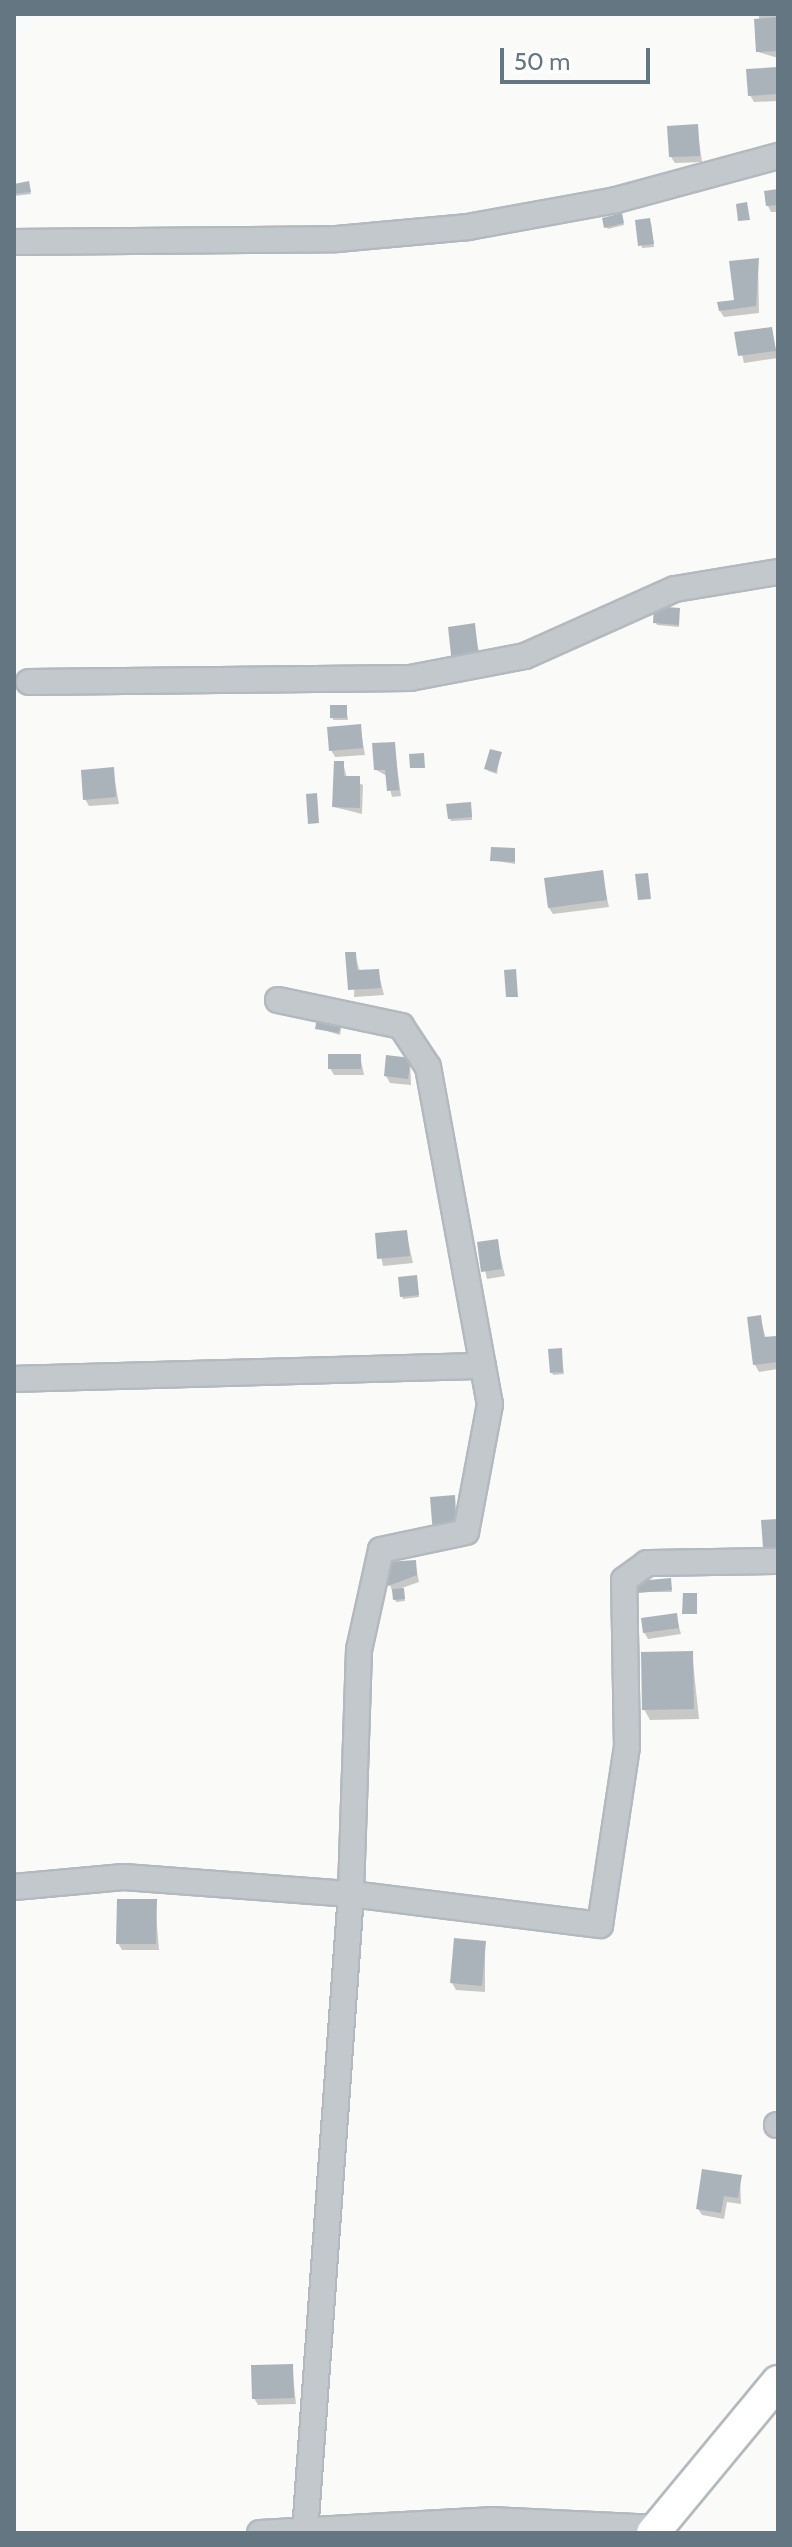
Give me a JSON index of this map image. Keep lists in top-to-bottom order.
{
  "scale_bar": "50 m"
}
